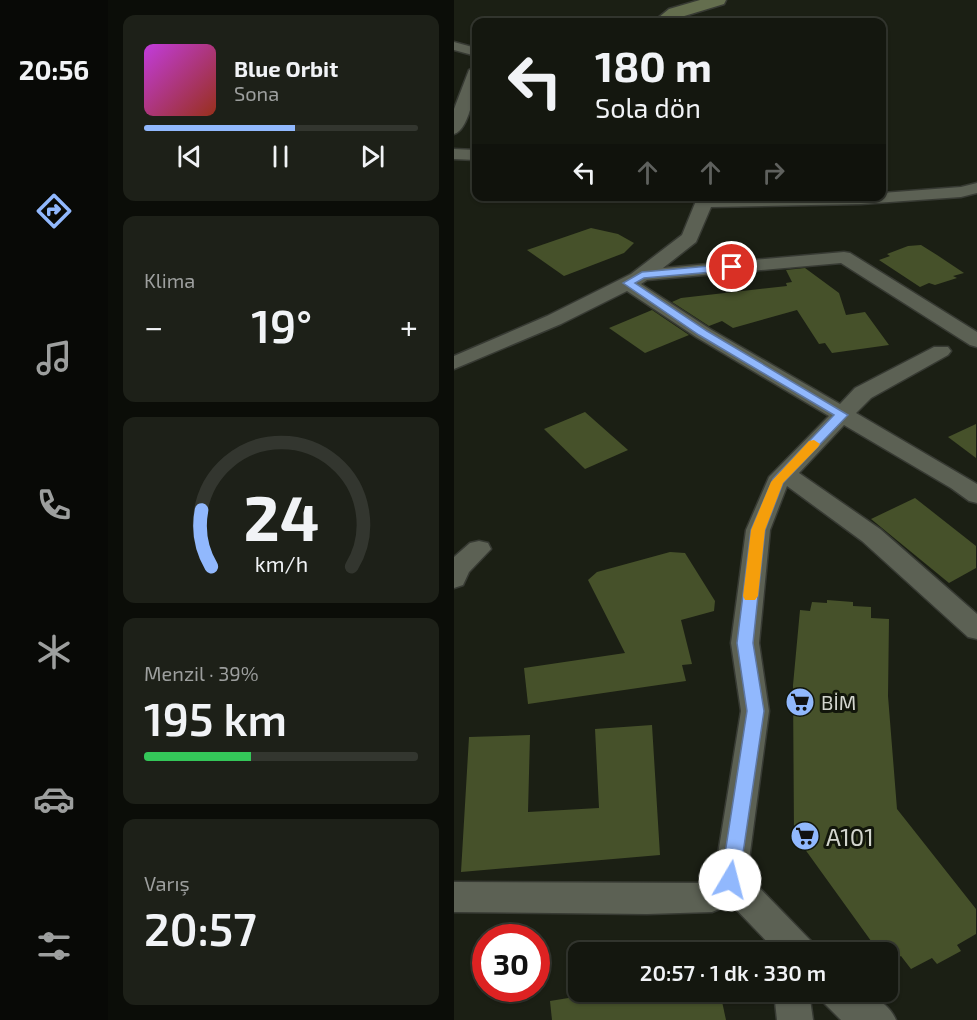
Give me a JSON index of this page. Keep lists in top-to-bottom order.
{
  "places": {
    "supermarket": ["BİM", "A101"]
  },
  "page": {
    "tabs": "20:56",
    "turn": ["180 m", "Sola dön"],
    "song": ["Blue Orbit", "Sona"],
    "tile": [
      "Klima",
      ["Menzil · 39%", "195 km"],
      ["Varış", "20:57"]
    ],
    "heat": ["−", "19°", "+"],
    "limit": "30",
    "trip": "20:57 · 1 dk · 330 m",
    "gauge": ["24", "km/h"]
  }
}
